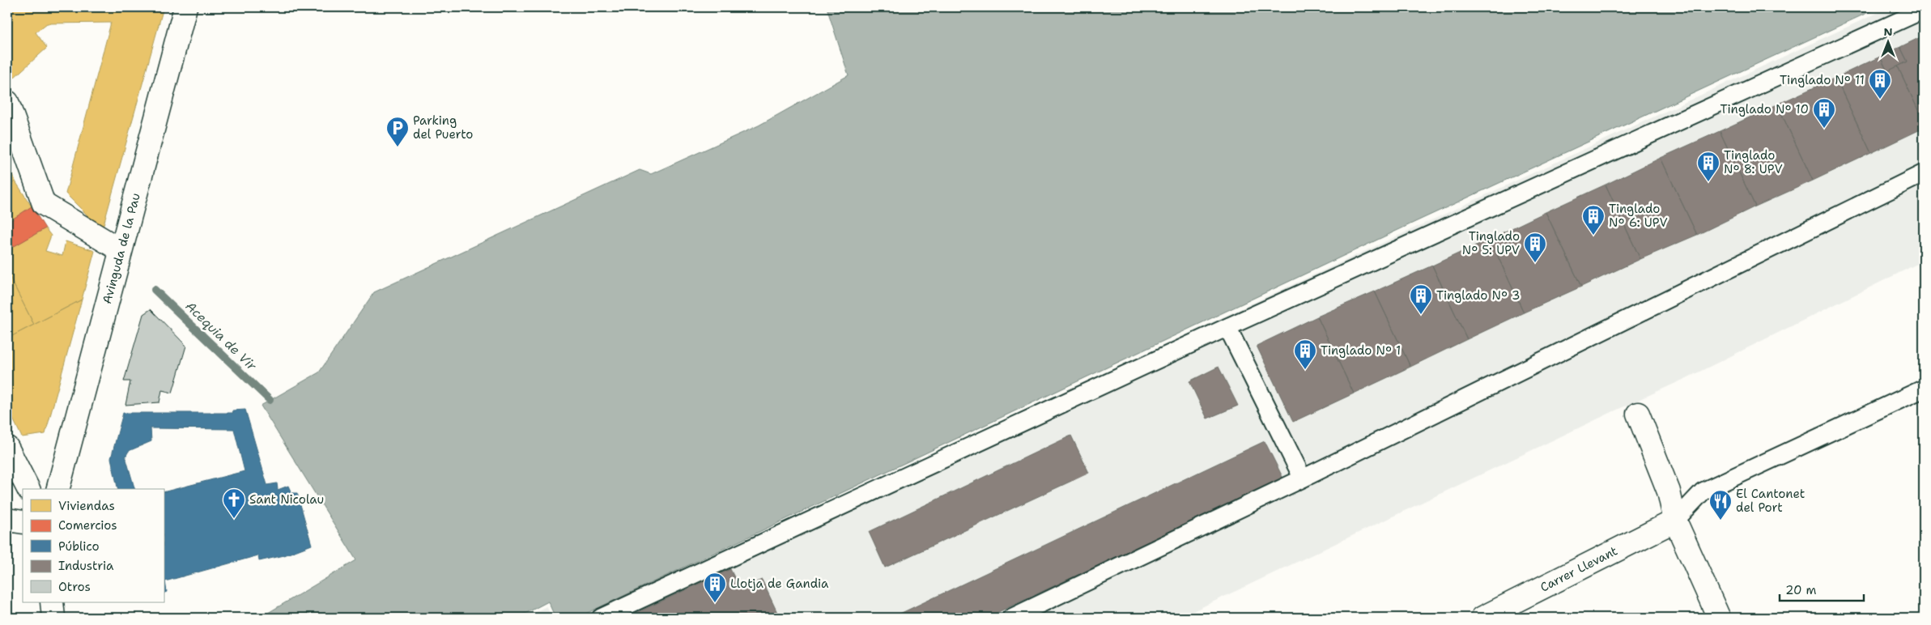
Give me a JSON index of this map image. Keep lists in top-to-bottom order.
{
  "streets": {
    "street": ["Avinguda de la Pau", "Carrer Llevant"]
  },
  "water": ["Acequia de Vir"],
  "places": {
    "building": [
      "Tinglado Nº 11",
      "Tinglado Nº 10",
      "Tinglado Nº 8: UPV",
      "Tinglado Nº 6: UPV",
      "Tinglado Nº 5: UPV",
      "Tinglado Nº 3",
      "Tinglado Nº 1",
      "Llotja de Gandia"
    ],
    "parking": ["Parking del Puerto"],
    "church": ["Sant Nicolau"],
    "restaurant": ["El Cantonet del Port"]
  },
  "legend": [
    "Viviendas",
    "Comercios",
    "Público",
    "Industria",
    "Otros"
  ],
  "scale_bar": "20 m",
  "north": "top"
}
